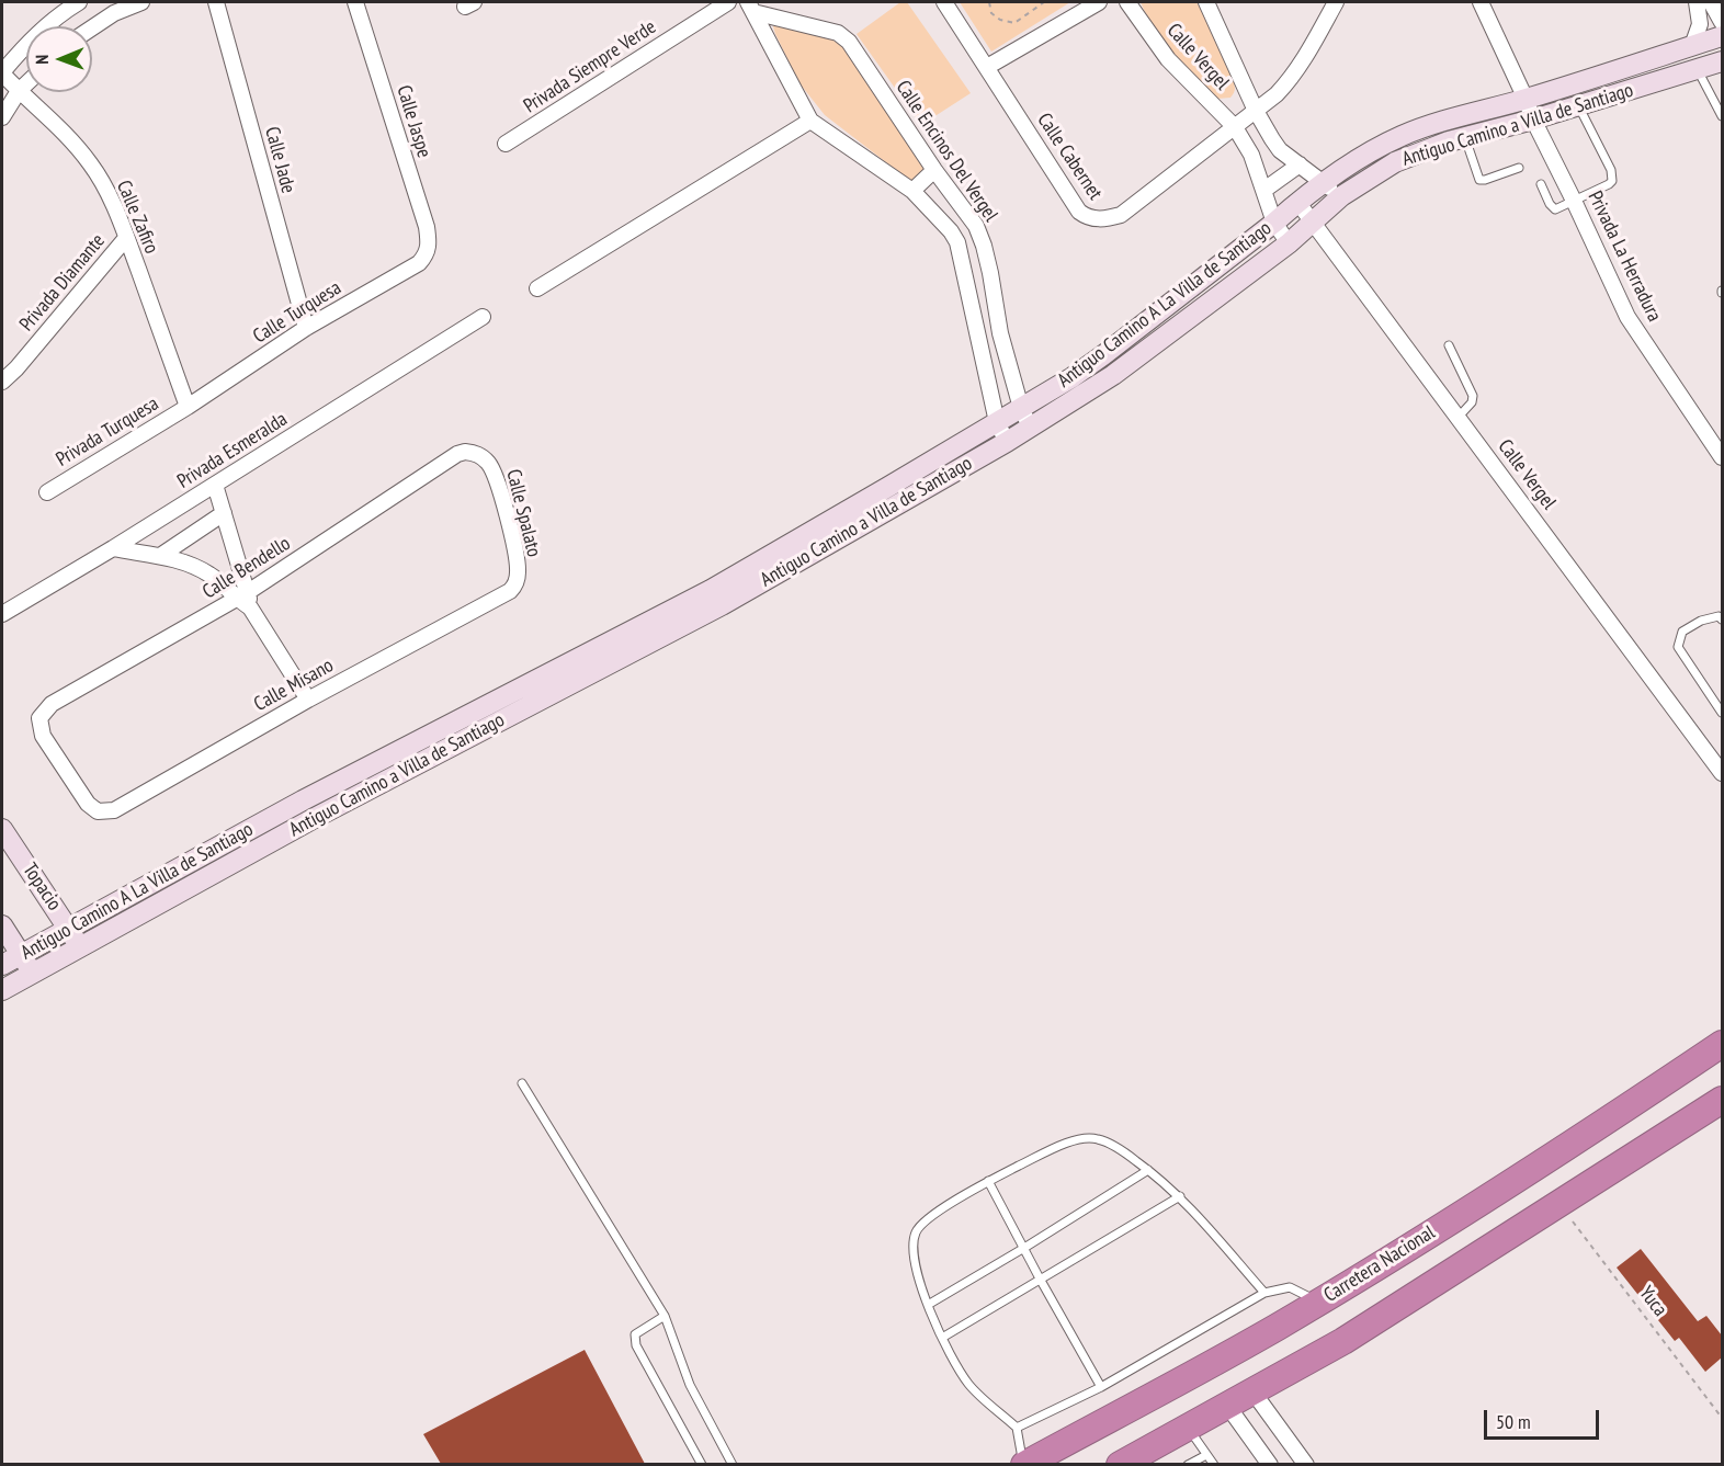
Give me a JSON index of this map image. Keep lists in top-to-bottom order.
{
  "streets": {
    "highway": ["Carretera Nacional"],
    "street": [
      "Calle Vergel",
      "Privada Siempre Verde",
      "Calle Jaspe",
      "Antiguo Camino a Villa de Santiago",
      "Calle Encinos Del Vergel",
      "Calle Cabernet",
      "Calle Jade",
      "Calle Zafiro",
      "Privada La Herradura",
      "Privada Diamante",
      "Antiguo Camino A La Villa de Santiago",
      "Calle Turquesa",
      "Privada Turquesa",
      "Privada Esmeralda",
      "Calle Spalato",
      "Calle Bendello",
      "Calle Misano",
      "Topacio"
    ],
    "path": ["Yuca"]
  },
  "crossings": [
    ["Calle Vergel", "Antiguo Camino a Villa de Santiago"],
    ["Calle Vergel", "Calle Cabernet"],
    ["Calle Vergel", "Antiguo Camino A La Villa de Santiago"],
    ["Calle Jaspe", "Calle Turquesa"],
    ["Antiguo Camino a Villa de Santiago", "Calle Encinos Del Vergel"],
    ["Antiguo Camino a Villa de Santiago", "Privada La Herradura"],
    ["Antiguo Camino a Villa de Santiago", "Topacio"],
    ["Calle Encinos Del Vergel", "Antiguo Camino A La Villa de Santiago"],
    ["Calle Jade", "Calle Turquesa"],
    ["Calle Zafiro", "Privada Diamante"],
    ["Calle Zafiro", "Calle Turquesa"],
    ["Calle Zafiro", "Privada Turquesa"],
    ["Privada La Herradura", "Antiguo Camino A La Villa de Santiago"],
    ["Antiguo Camino A La Villa de Santiago", "Topacio"],
    ["Calle Turquesa", "Privada Turquesa"],
    ["Calle Spalato", "Calle Bendello"],
    ["Calle Spalato", "Calle Misano"],
    ["Calle Bendello", "Calle Misano"]
  ],
  "scale_bar": "50 m",
  "north": "left"
}
